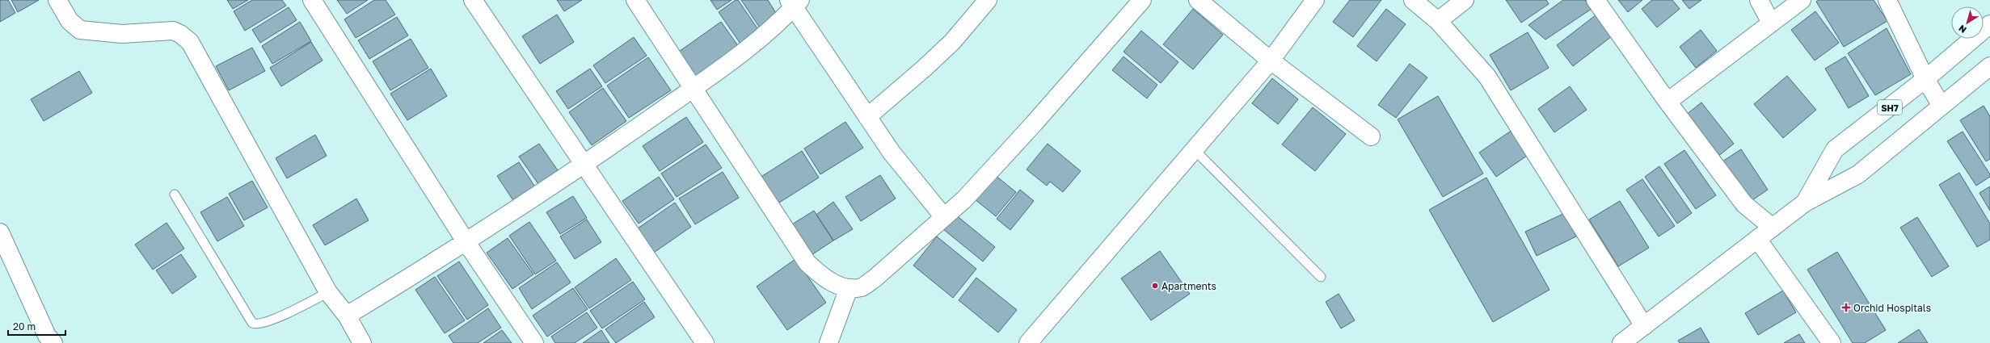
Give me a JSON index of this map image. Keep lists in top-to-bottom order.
{
  "streets": {
    "street": ["SH7"]
  },
  "places": {
    "other": ["Apartments"],
    "health": ["Orchid Hospitals"]
  },
  "scale_bar": "20 m",
  "north": "bottom left"
}
